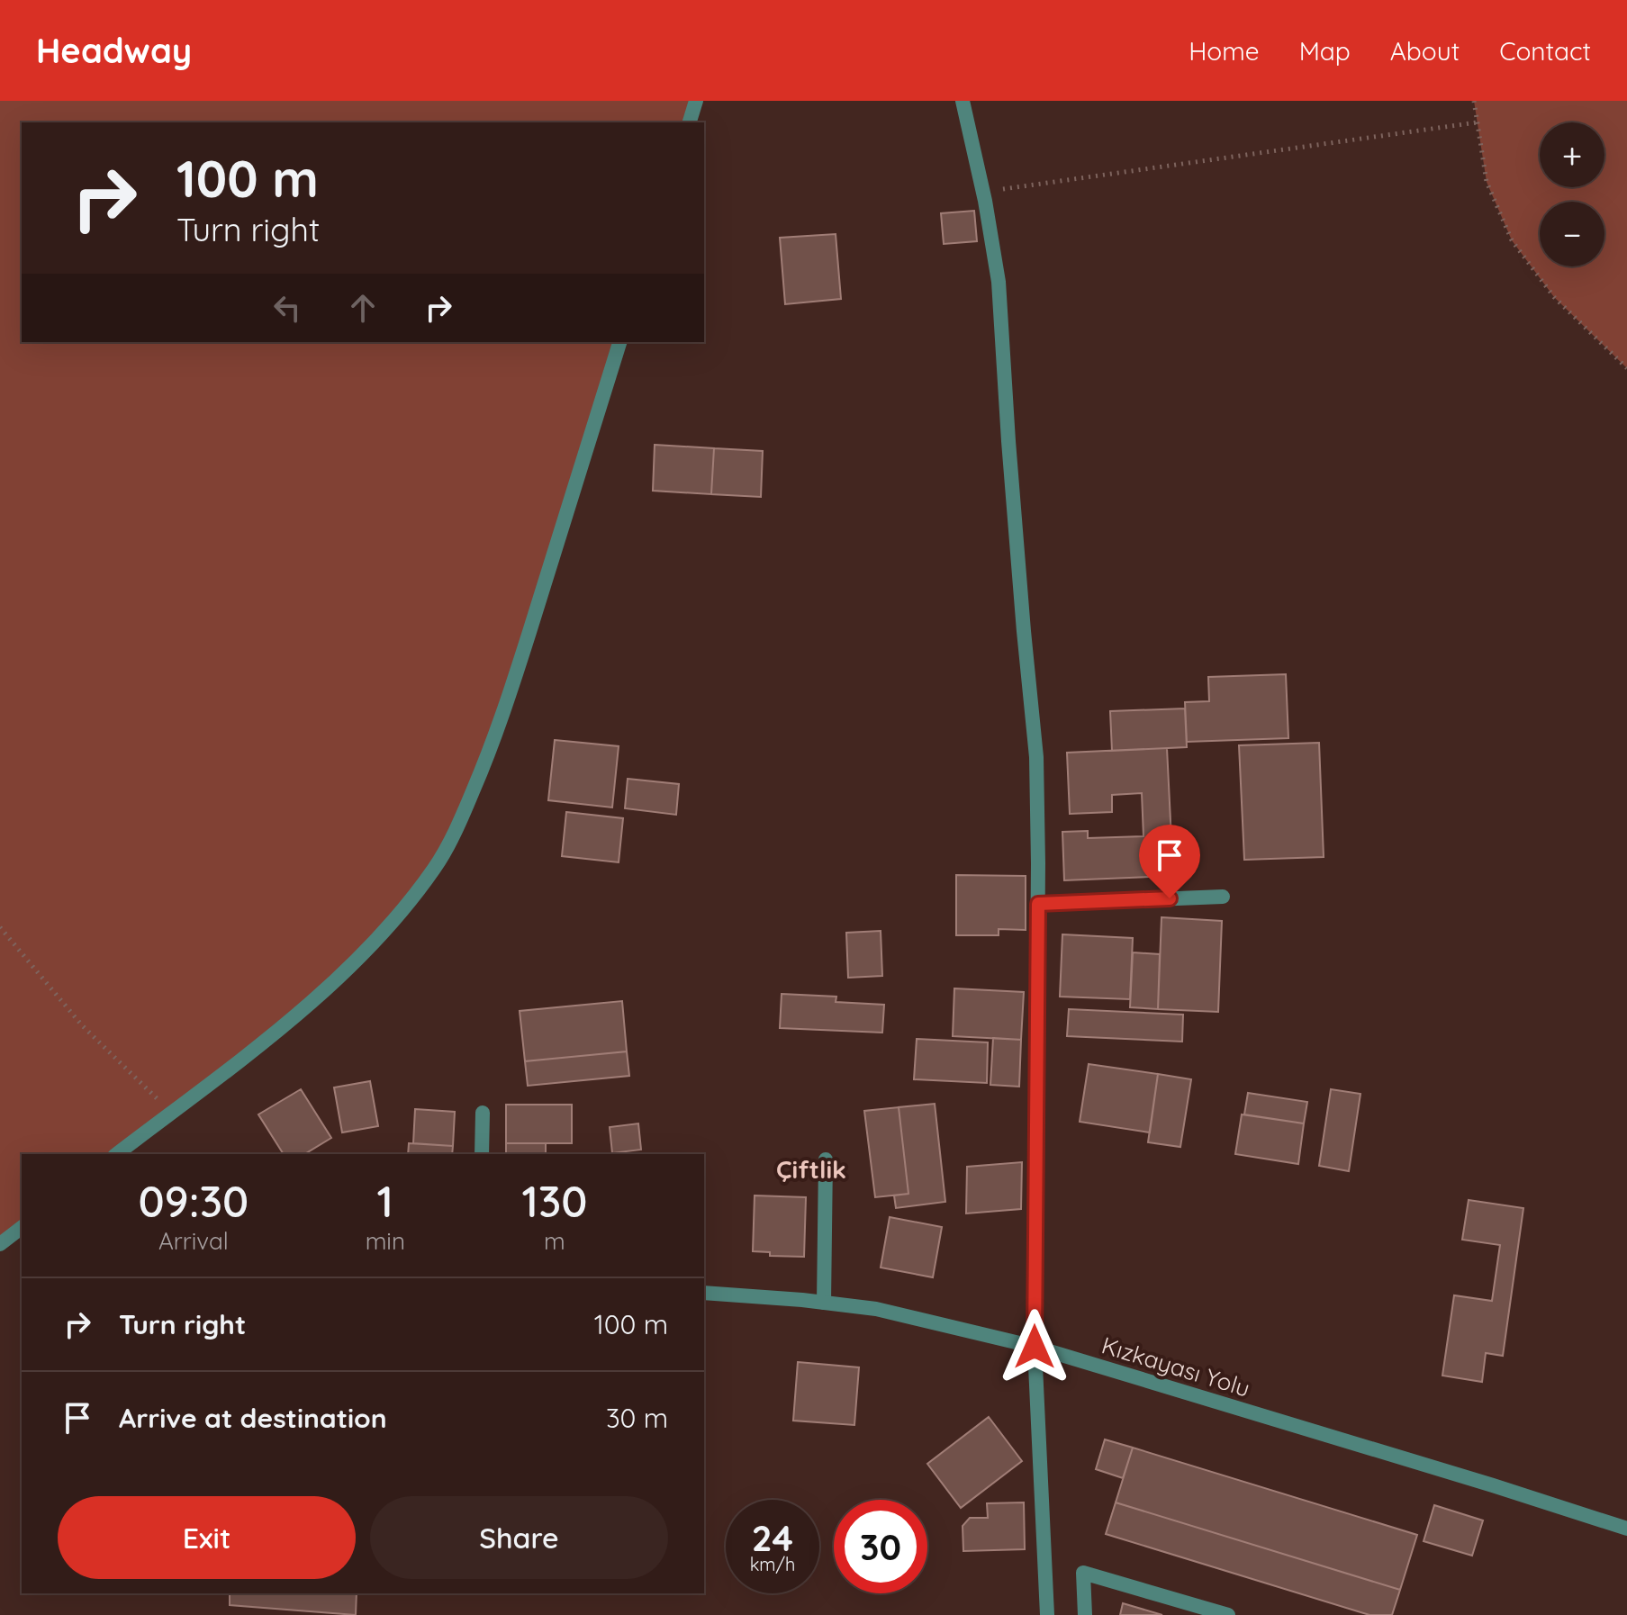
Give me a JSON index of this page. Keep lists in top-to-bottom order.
{
  "streets": {
    "street": ["Kızkayası Yolu"]
  },
  "districts": ["Çiftlik"],
  "page": {
    "header": "Headway",
    "nav": [
      "Home",
      "Map",
      "About",
      "Contact"
    ],
    "map_buttons": ["+", "−"],
    "turn": ["100 m", "Turn right"],
    "eta": [
      "09:30",
      "Arrival",
      "1",
      "min",
      "130",
      "m"
    ],
    "list": [
      {
        "name": "Turn right",
        "value": "100 m"
      },
      {
        "name": "Arrive at destination",
        "value": "30 m"
      }
    ],
    "buttons": ["Exit", "Share"],
    "speed": "24 km/h",
    "limit": "30"
  }
}
